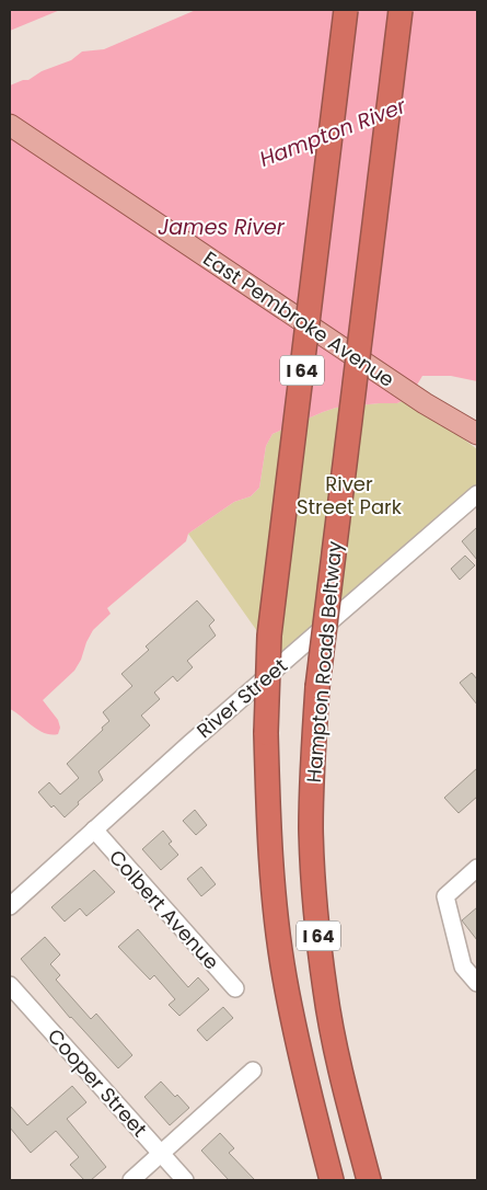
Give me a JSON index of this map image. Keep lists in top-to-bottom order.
{
  "streets": {
    "highway": ["I 64", "Hampton Roads Beltway"],
    "main road": ["East Pembroke Avenue"],
    "street": ["River Street", "Colbert Avenue", "Cooper Street"]
  },
  "crossings": [
    ["River Street", "Colbert Avenue"]
  ],
  "water": ["Hampton River", "James River"],
  "parks": ["River Street Park"]
}
